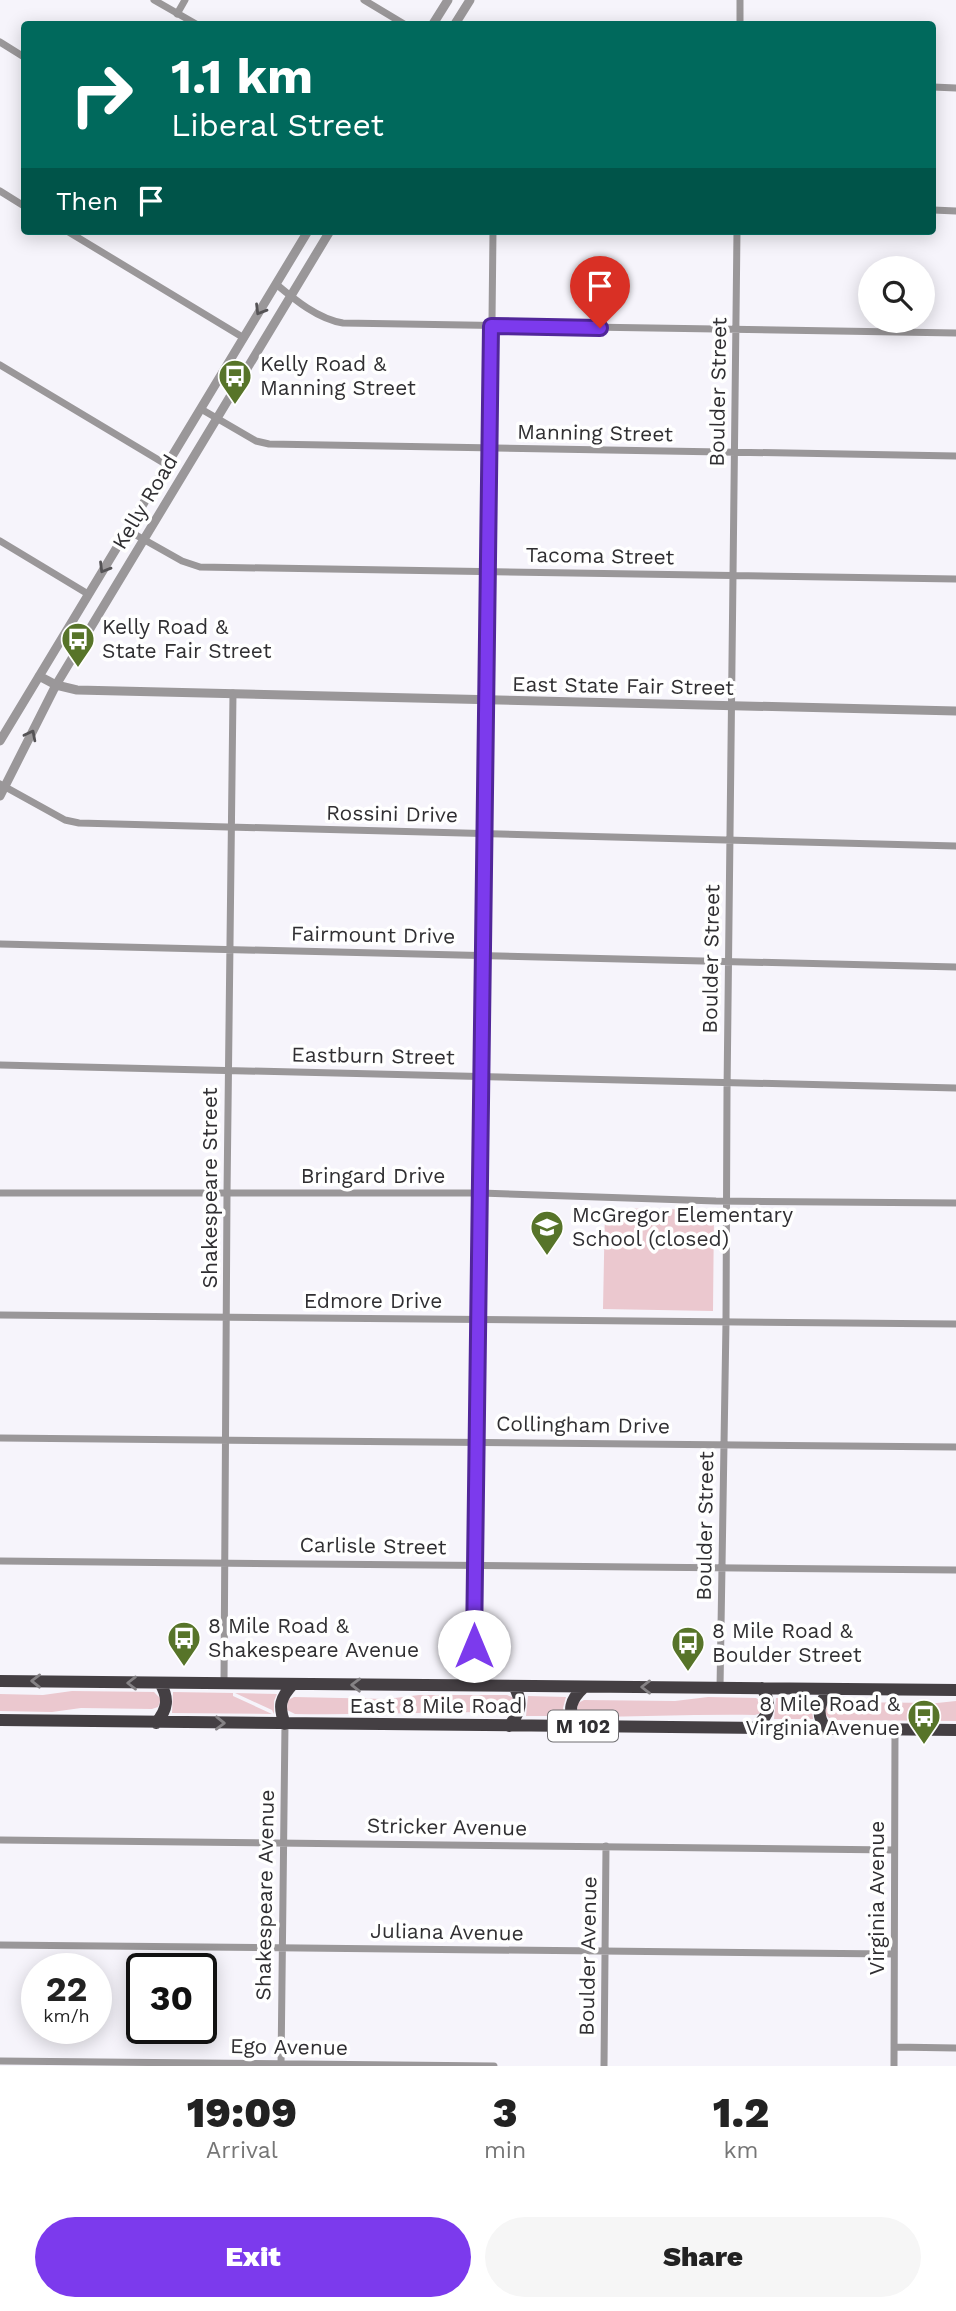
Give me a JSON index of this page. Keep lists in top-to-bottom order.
{
  "streets": {
    "highway": ["East 8 Mile Road", "M 102"],
    "street": [
      "Boulder Street",
      "Manning Street",
      "Kelly Road",
      "Tacoma Street",
      "East State Fair Street",
      "Rossini Drive",
      "Fairmount Drive",
      "Eastburn Street",
      "Bringard Drive",
      "Shakespeare Street",
      "Edmore Drive",
      "Collingham Drive",
      "Carlisle Street",
      "Stricker Avenue",
      "Shakespeare Avenue",
      "Virginia Avenue",
      "Juliana Avenue",
      "Boulder Avenue",
      "Ego Avenue"
    ]
  },
  "crossings": [
    ["Boulder Street", "Manning Street"],
    ["Boulder Street", "Tacoma Street"],
    ["Boulder Street", "East State Fair Street"],
    ["Boulder Street", "Rossini Drive"],
    ["Boulder Street", "Fairmount Drive"],
    ["Boulder Street", "Eastburn Street"],
    ["Boulder Street", "Bringard Drive"],
    ["Boulder Street", "Edmore Drive"],
    ["Boulder Street", "Collingham Drive"],
    ["Boulder Street", "Carlisle Street"],
    ["Boulder Street", "East 8 Mile Road"],
    ["Manning Street", "Kelly Road"],
    ["Kelly Road", "Tacoma Street"],
    ["Kelly Road", "East State Fair Street"],
    ["Kelly Road", "Rossini Drive"],
    ["East State Fair Street", "Shakespeare Street"],
    ["Rossini Drive", "Shakespeare Street"],
    ["Fairmount Drive", "Shakespeare Street"],
    ["Eastburn Street", "Shakespeare Street"],
    ["Bringard Drive", "Shakespeare Street"],
    ["Shakespeare Street", "Edmore Drive"],
    ["Shakespeare Street", "Collingham Drive"],
    ["Shakespeare Street", "Carlisle Street"],
    ["Shakespeare Street", "East 8 Mile Road"],
    ["East 8 Mile Road", "Shakespeare Avenue"],
    ["East 8 Mile Road", "Virginia Avenue"],
    ["Stricker Avenue", "Shakespeare Avenue"],
    ["Stricker Avenue", "Virginia Avenue"],
    ["Stricker Avenue", "Boulder Avenue"],
    ["Shakespeare Avenue", "Juliana Avenue"],
    ["Shakespeare Avenue", "Ego Avenue"],
    ["Virginia Avenue", "Juliana Avenue"],
    ["Juliana Avenue", "Boulder Avenue"]
  ],
  "places": {
    "bus stop": [
      "Kelly Road & Manning Street",
      "Kelly Road & State Fair Street",
      "8 Mile Road & Shakespeare Avenue",
      "8 Mile Road & Boulder Street",
      "8 Mile Road & Virginia Avenue"
    ],
    "school or university": ["McGregor Elementary School (closed)"]
  },
  "page": {
    "turn": ["1.1 km", "Liberal Street"],
    "then": "Then",
    "speed": "22 km/h",
    "limit": "30",
    "eta": [
      "19:09",
      "Arrival",
      "3",
      "min",
      "1.2",
      "km"
    ],
    "buttons": ["Exit", "Share"]
  }
}
